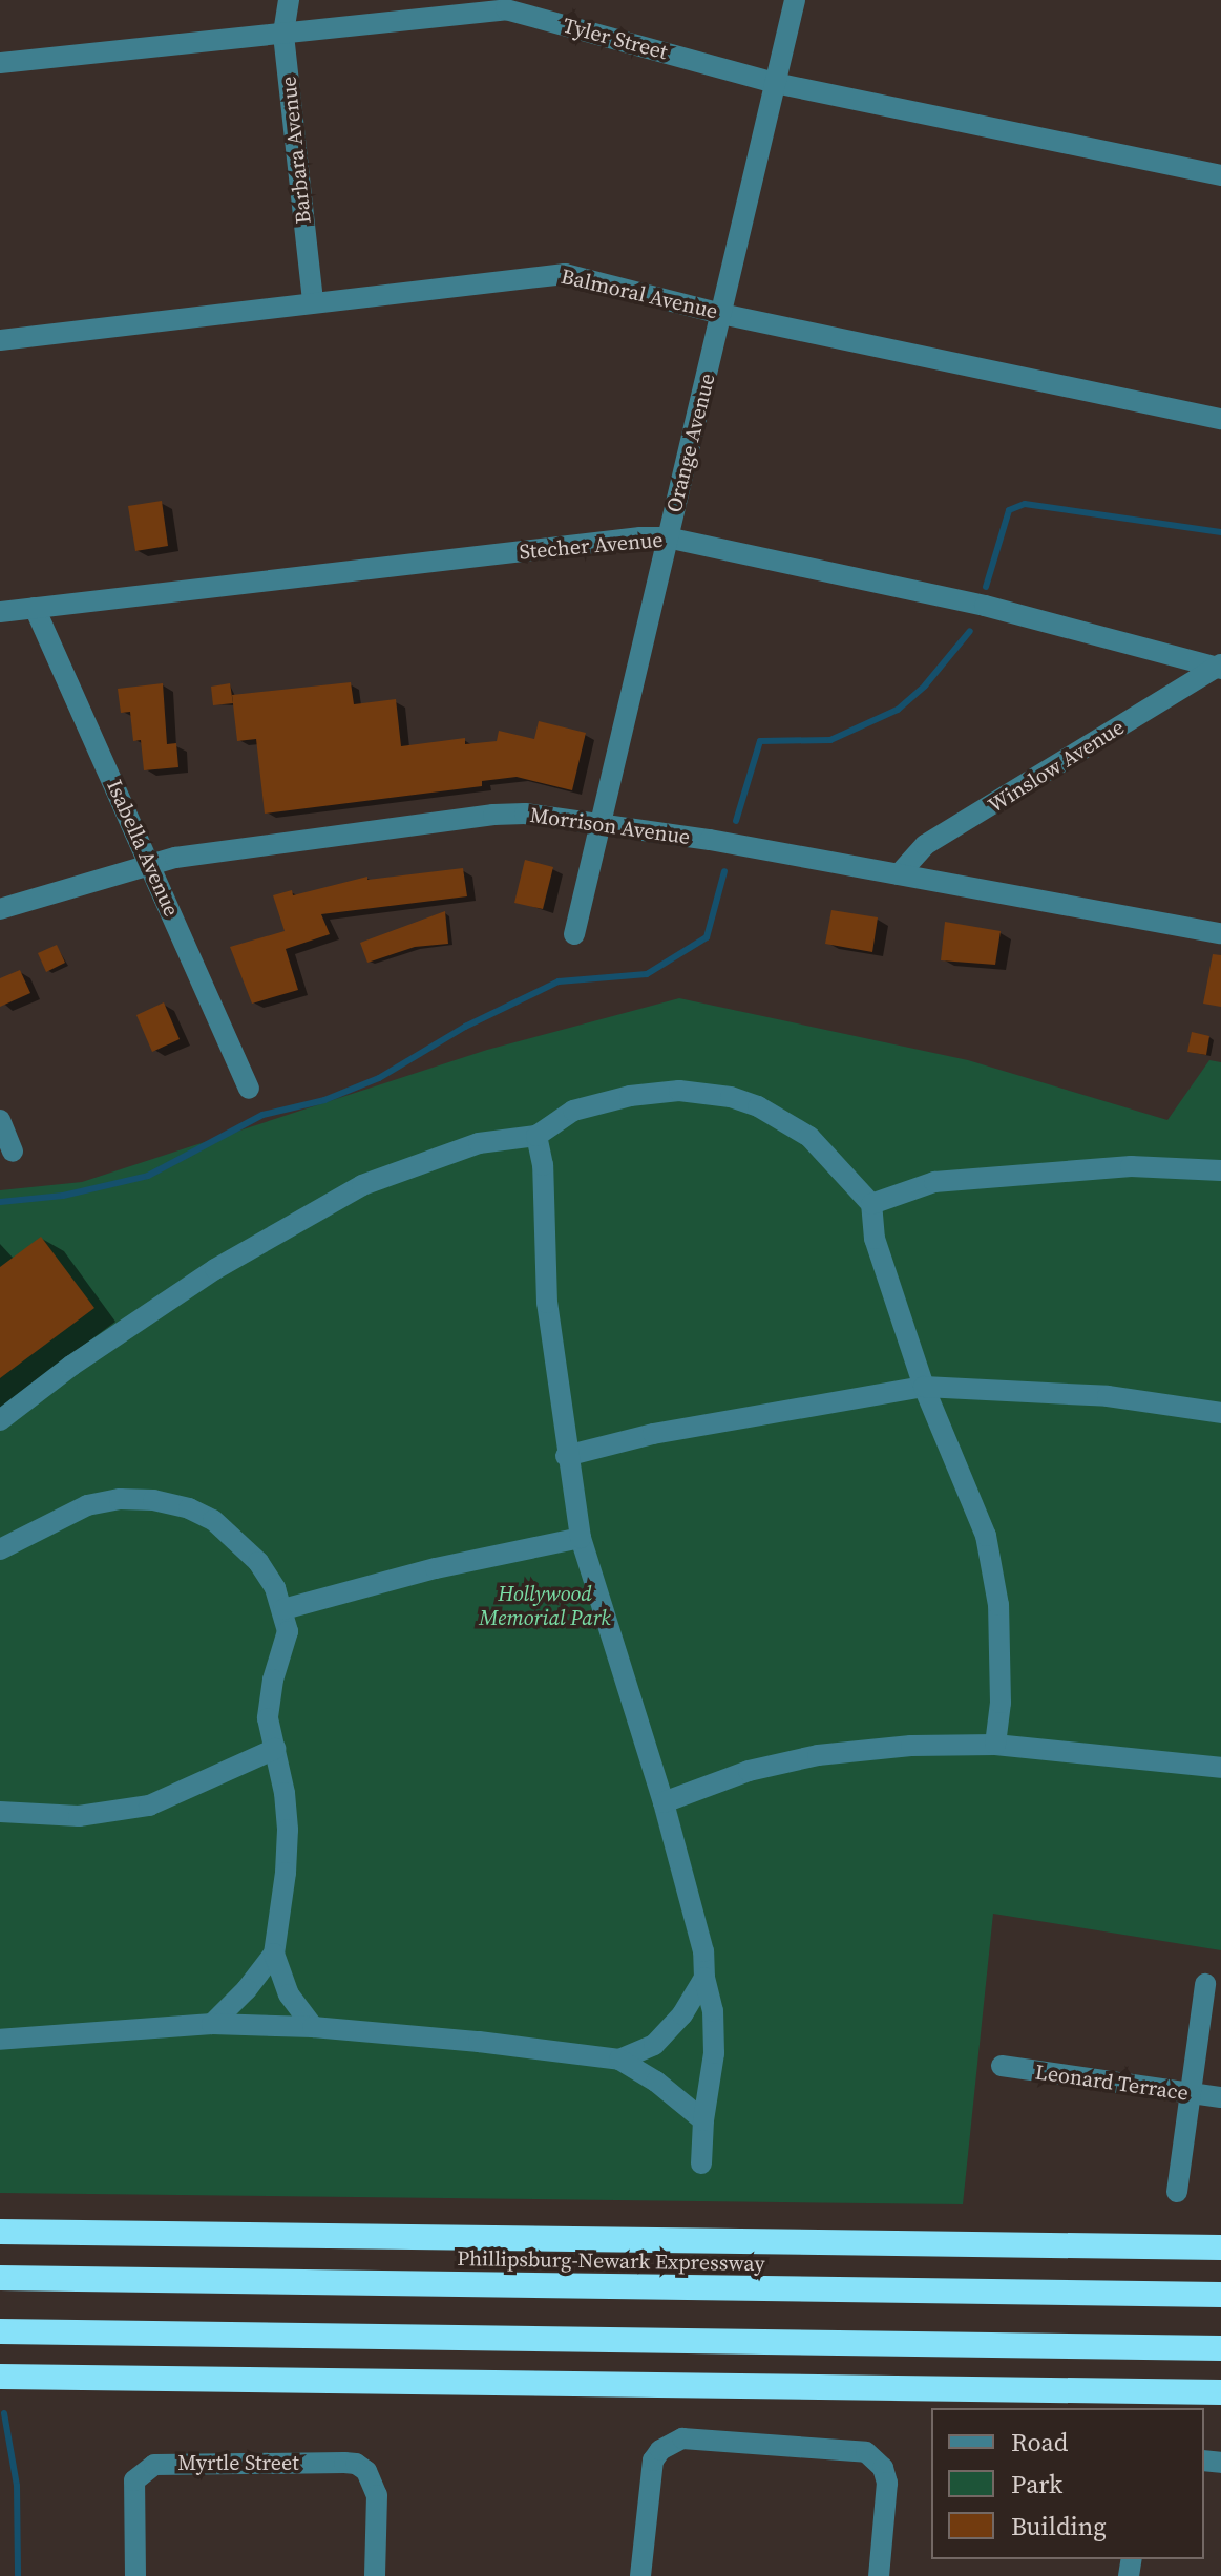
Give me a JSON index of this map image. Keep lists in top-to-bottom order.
{
  "streets": {
    "highway": ["Phillipsburg-Newark Expressway"],
    "street": [
      "Tyler Street",
      "Barbara Avenue",
      "Balmoral Avenue",
      "Orange Avenue",
      "Stecher Avenue",
      "Winslow Avenue",
      "Morrison Avenue",
      "Isabella Avenue",
      "Leonard Terrace",
      "Myrtle Street"
    ]
  },
  "crossings": [
    ["Tyler Street", "Barbara Avenue"],
    ["Tyler Street", "Orange Avenue"],
    ["Barbara Avenue", "Balmoral Avenue"],
    ["Balmoral Avenue", "Orange Avenue"],
    ["Orange Avenue", "Stecher Avenue"],
    ["Orange Avenue", "Morrison Avenue"],
    ["Stecher Avenue", "Winslow Avenue"],
    ["Stecher Avenue", "Isabella Avenue"],
    ["Winslow Avenue", "Morrison Avenue"],
    ["Morrison Avenue", "Isabella Avenue"]
  ],
  "parks": ["Hollywood Memorial Park"],
  "legend": ["Road", "Park", "Building"]
}
